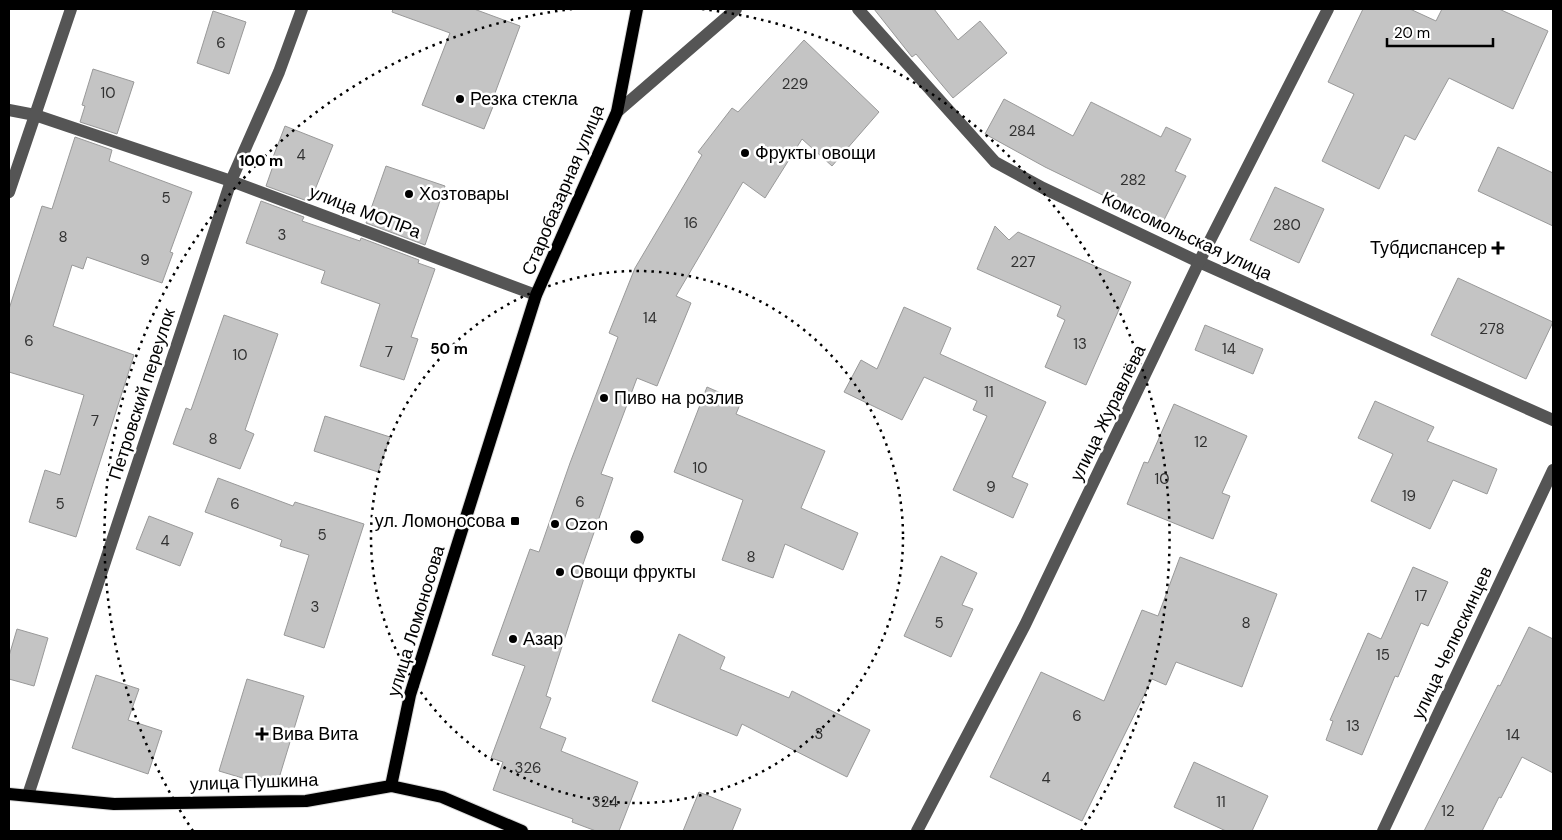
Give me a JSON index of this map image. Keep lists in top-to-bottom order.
{
  "streets": {
    "main road": ["Старобазарная улица", "улица Ломоносова", "улица Пушкина"],
    "street": [
      "улица МОПРа",
      "Комсомольская улица",
      "Петровский переулок",
      "улица Журавлёва",
      "улица Челюскинцев"
    ]
  },
  "crossings": [
    ["Старобазарная улица", "улица МОПРа"],
    ["Старобазарная улица", "улица Ломоносова"],
    ["улица МОПРа", "Петровский переулок"],
    ["улица МОПРа", "улица Ломоносова"],
    ["Комсомольская улица", "улица Журавлёва"],
    ["Петровский переулок", "улица Пушкина"],
    ["улица Ломоносова", "улица Пушкина"]
  ],
  "places": {
    "other": [
      "Резка стекла",
      "Фрукты овощи",
      "Хозтовары",
      "Пиво на розлив",
      "Ozon",
      "Овощи фрукты",
      "Азар"
    ],
    "health": ["Тубдиспансер", "Вива Вита"],
    "transit": ["ул. Ломоносова"]
  },
  "house_numbers": [
    "6",
    "229",
    "10",
    "284",
    "4",
    "282",
    "5",
    "16",
    "280",
    "3",
    "8",
    "9",
    "227",
    "14",
    "278",
    "6",
    "13",
    "14",
    "7",
    "10",
    "11",
    "7",
    "8",
    "12",
    "10",
    "10",
    "9",
    "19",
    "6",
    "5",
    "6",
    "5",
    "4",
    "8",
    "17",
    "3",
    "5",
    "8",
    "15",
    "6",
    "13",
    "3",
    "14",
    "326",
    "4",
    "324",
    "11",
    "12"
  ],
  "scale_bar": "20 m",
  "rings": ["100 m", "50 m"]
}
